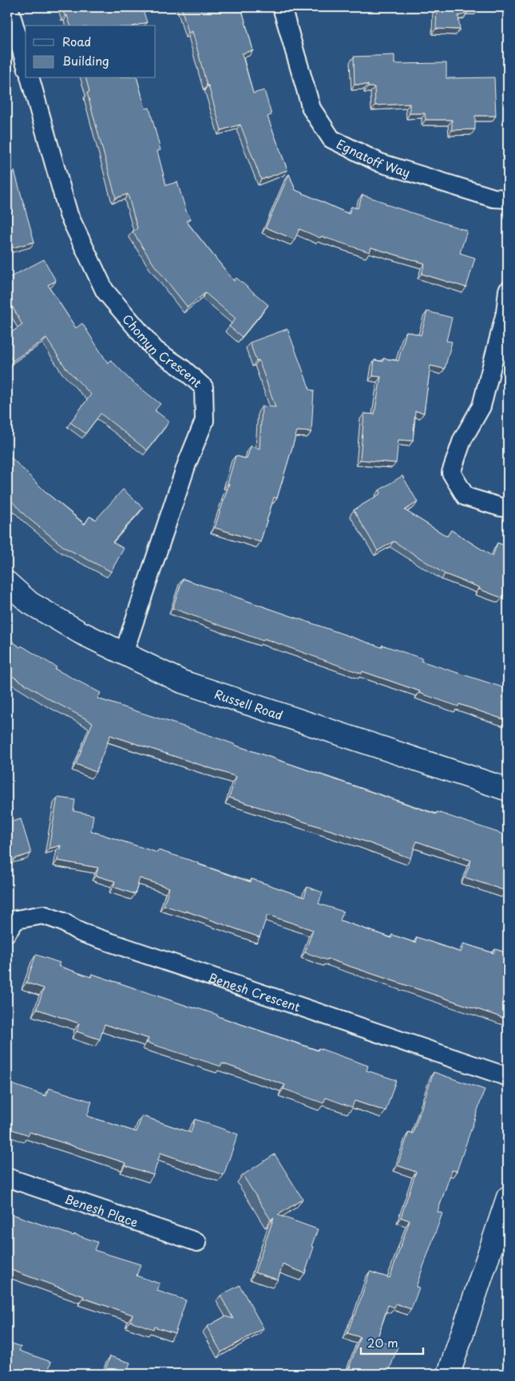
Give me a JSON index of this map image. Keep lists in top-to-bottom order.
{
  "streets": {
    "street": [
      "Egnatoff Way",
      "Chomyn Crescent",
      "Russell Road",
      "Benesh Crescent",
      "Benesh Place"
    ]
  },
  "crossings": [
    ["Chomyn Crescent", "Russell Road"]
  ],
  "legend": ["Road", "Building"],
  "scale_bar": "20 m"
}
